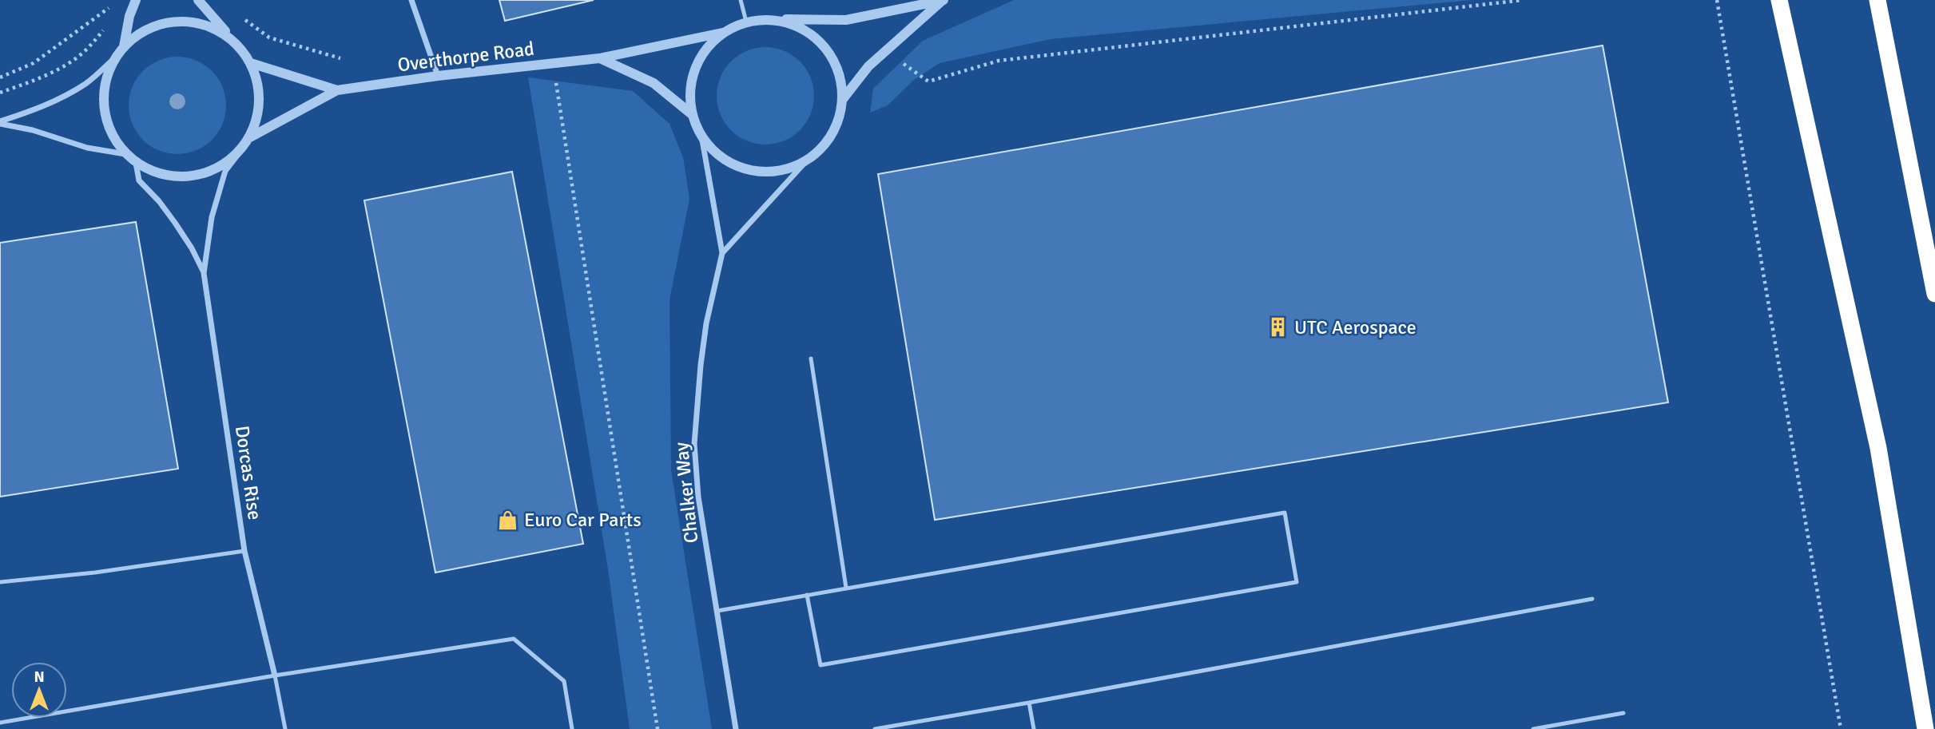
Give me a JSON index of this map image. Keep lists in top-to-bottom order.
{
  "streets": {
    "street": ["Overthorpe Road", "Dorcas Rise", "Chalker Way"]
  },
  "crossings": [
    ["Overthorpe Road", "Dorcas Rise"],
    ["Overthorpe Road", "Chalker Way"]
  ],
  "places": {
    "building": ["UTC Aerospace"],
    "shop": ["Euro Car Parts"]
  },
  "north": "top"
}
